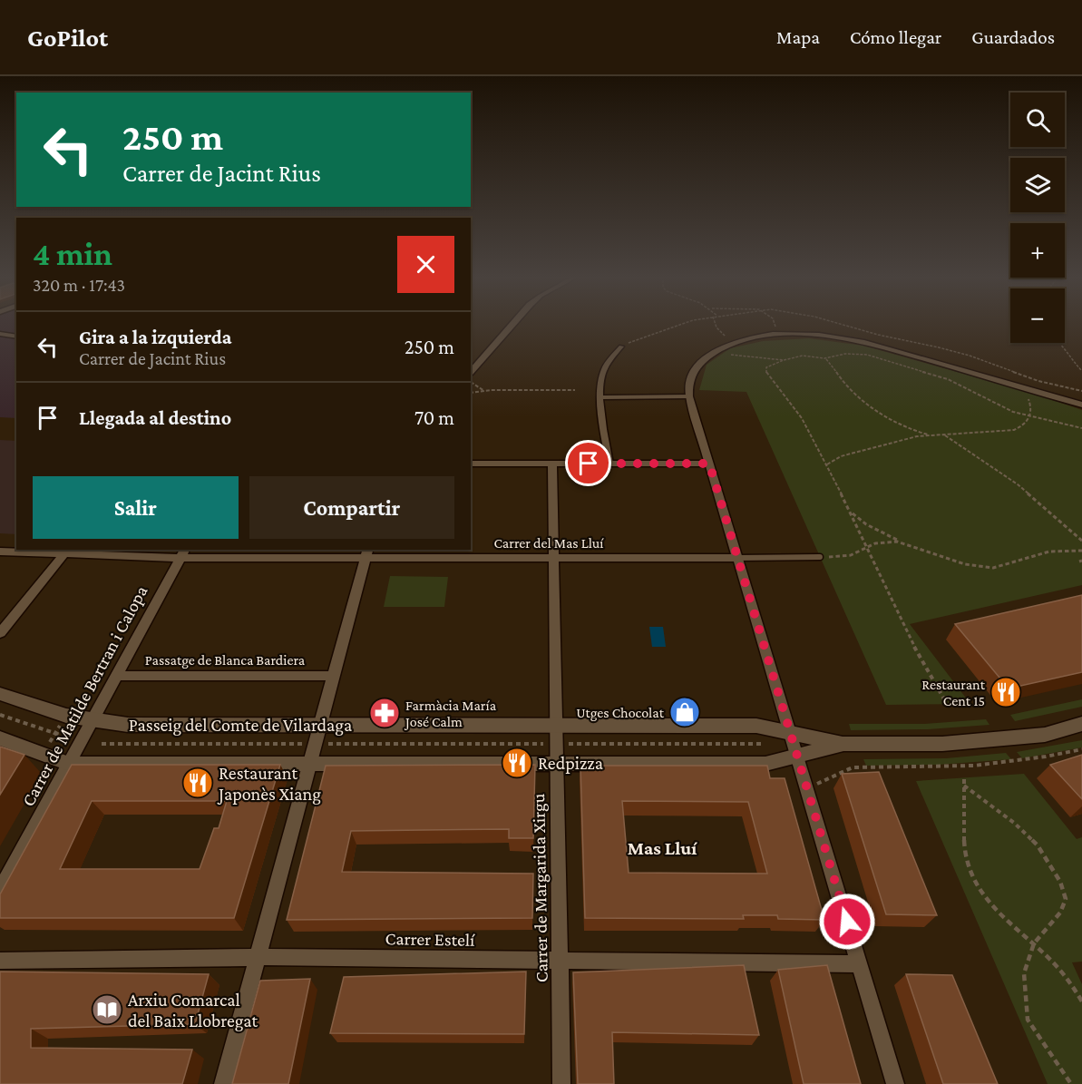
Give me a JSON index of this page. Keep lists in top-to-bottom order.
{
  "streets": {
    "street": [
      "Carrer del Mas Lluí",
      "Passatge de Blanca Bardiera",
      "Carrer de Matilde Bertran i Calopa",
      "Passeig del Comte de Vilardaga",
      "Carrer de Margarida Xirgu",
      "Carrer Estelí"
    ]
  },
  "crossings": [
    ["Carrer del Mas Lluí", "Carrer de Matilde Bertran i Calopa"],
    ["Carrer del Mas Lluí", "Carrer de Margarida Xirgu"],
    ["Passatge de Blanca Bardiera", "Carrer de Matilde Bertran i Calopa"],
    ["Carrer de Matilde Bertran i Calopa", "Passeig del Comte de Vilardaga"],
    ["Passeig del Comte de Vilardaga", "Carrer de Margarida Xirgu"],
    ["Carrer de Margarida Xirgu", "Carrer Estelí"]
  ],
  "districts": ["Mas Lluí"],
  "places": {
    "restaurant": ["Restaurant Cent 15", "Redpizza", "Restaurant Japonès Xiang"],
    "shop": ["Utges Chocolat"],
    "pharmacy": ["Farmàcia María José Calm"],
    "library": ["Arxiu Comarcal del Baix Llobregat"]
  },
  "page": {
    "header": "GoPilot",
    "nav": ["Mapa", "Cómo llegar", "Guardados"],
    "map_buttons": ["+", "−"],
    "turn": ["250 m", "Carrer de Jacint Rius"],
    "heading": ["4 min", "320 m · 17:43"],
    "list": [
      {
        "name": "Gira a la izquierda",
        "note": "Carrer de Jacint Rius",
        "value": "250 m"
      },
      {
        "name": "Llegada al destino",
        "value": "70 m"
      }
    ],
    "buttons": ["Salir", "Compartir"]
  }
}
